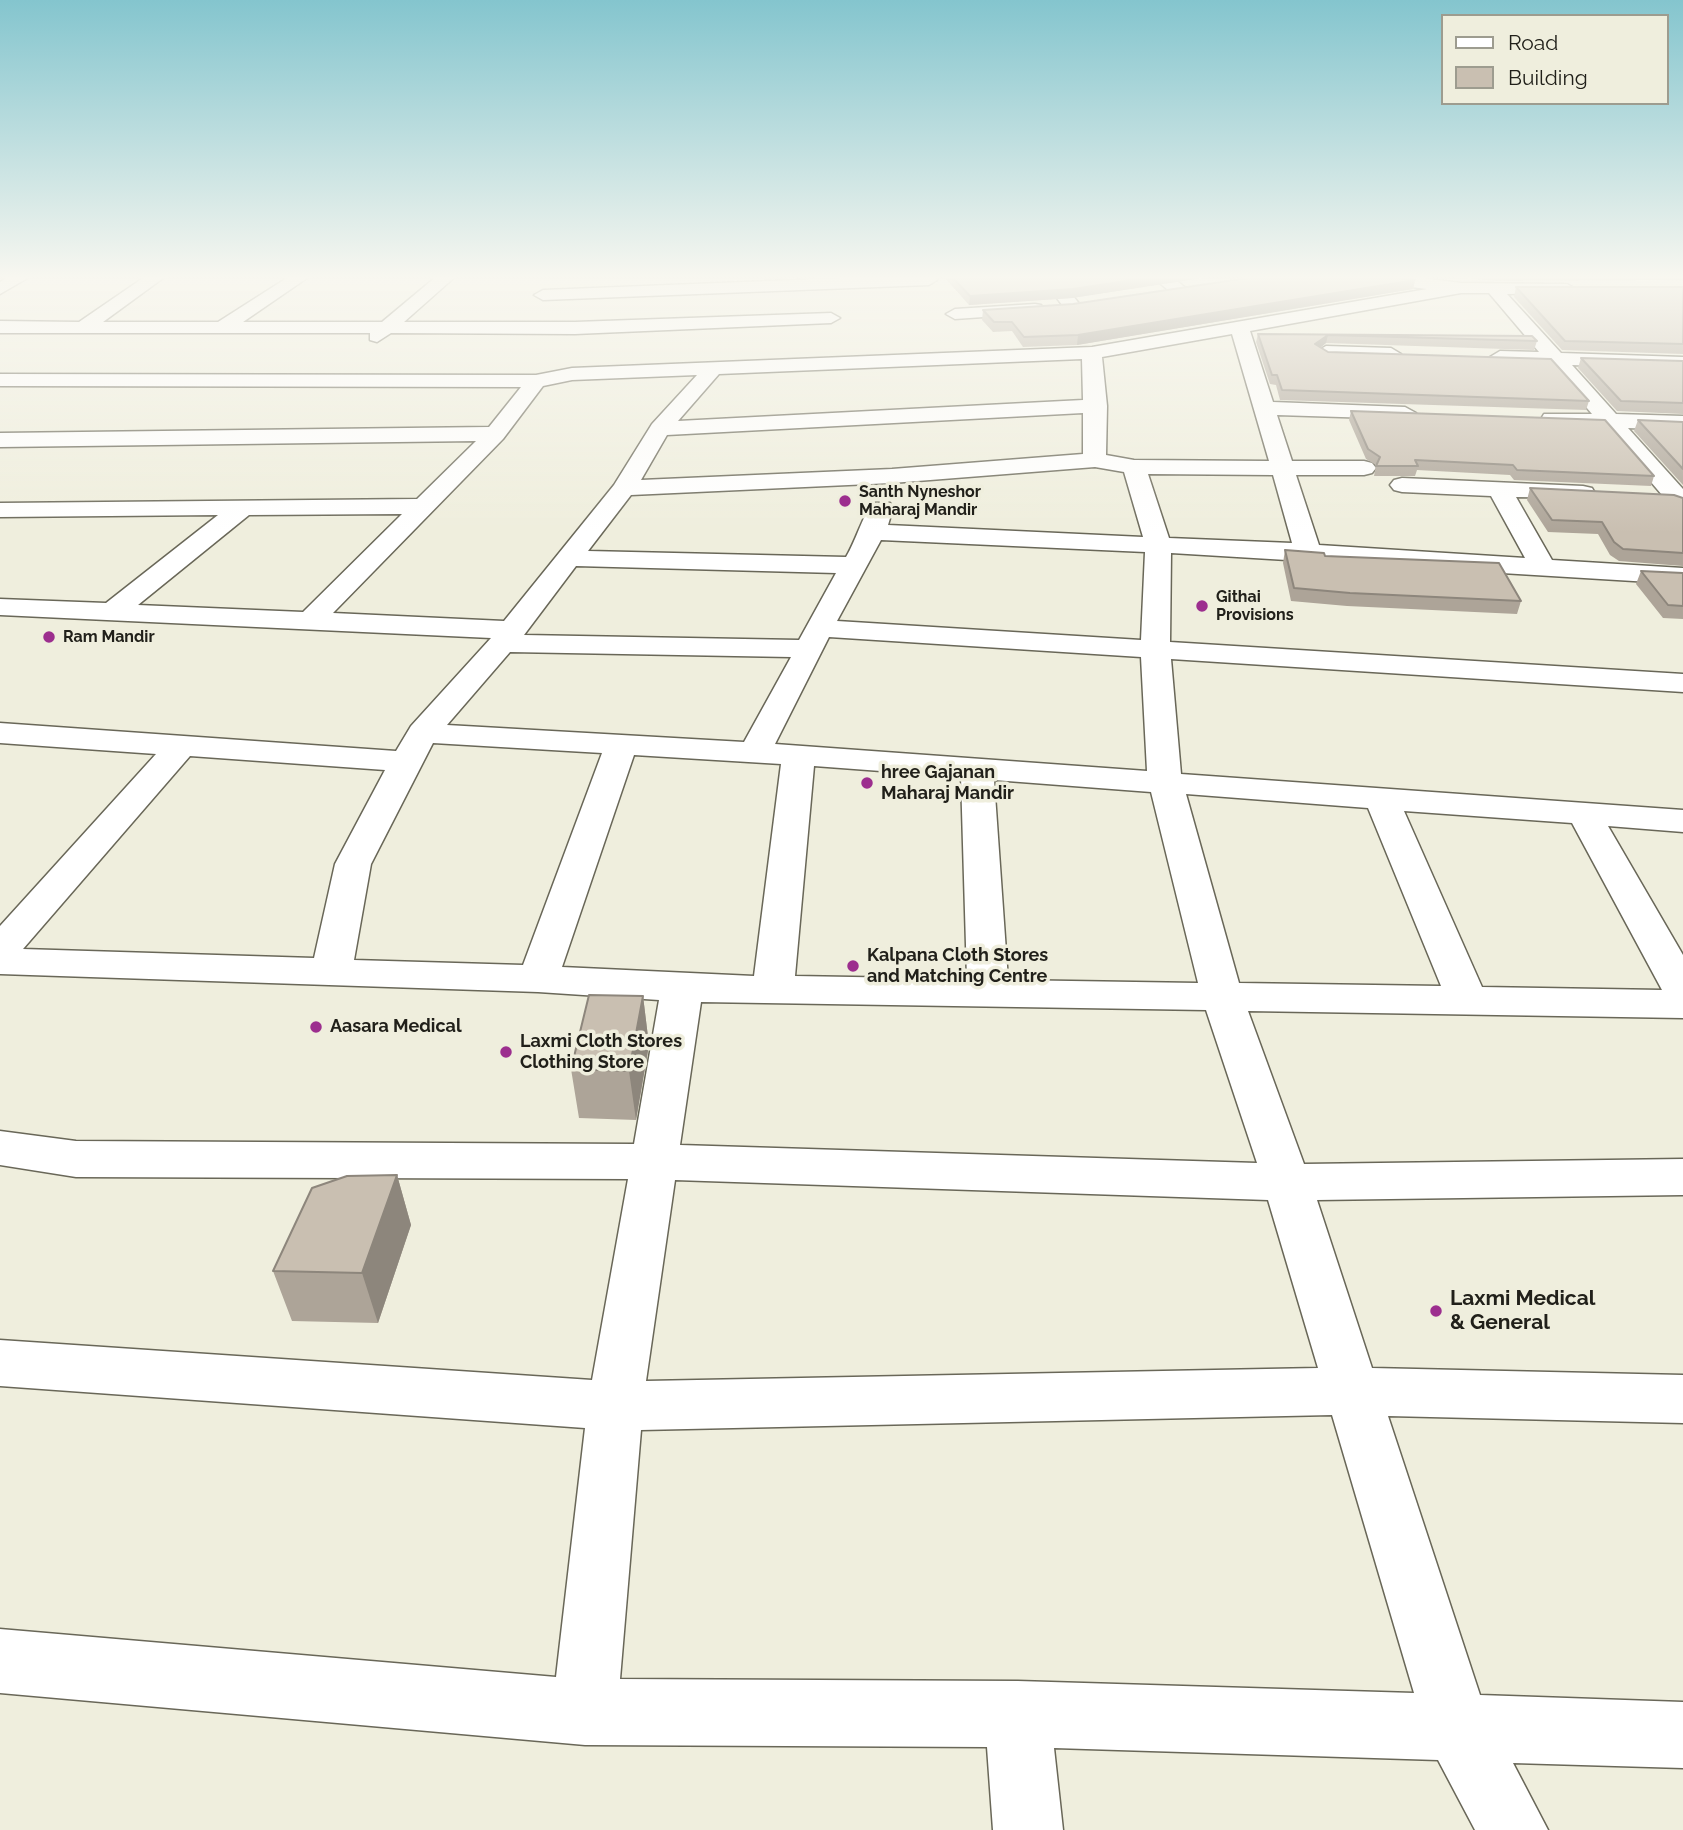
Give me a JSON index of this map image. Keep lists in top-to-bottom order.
{
  "places": [
    "Santh Nyneshor Maharaj Mandir",
    "Githai Provisions",
    "Ram Mandir",
    "hree Gajanan Maharaj Mandir",
    "Kalpana Cloth Stores and Matching Centre",
    "Aasara Medical",
    "Laxmi Cloth Stores Clothing Store",
    "Laxmi Medical & General"
  ],
  "legend": ["Road", "Building"]
}
